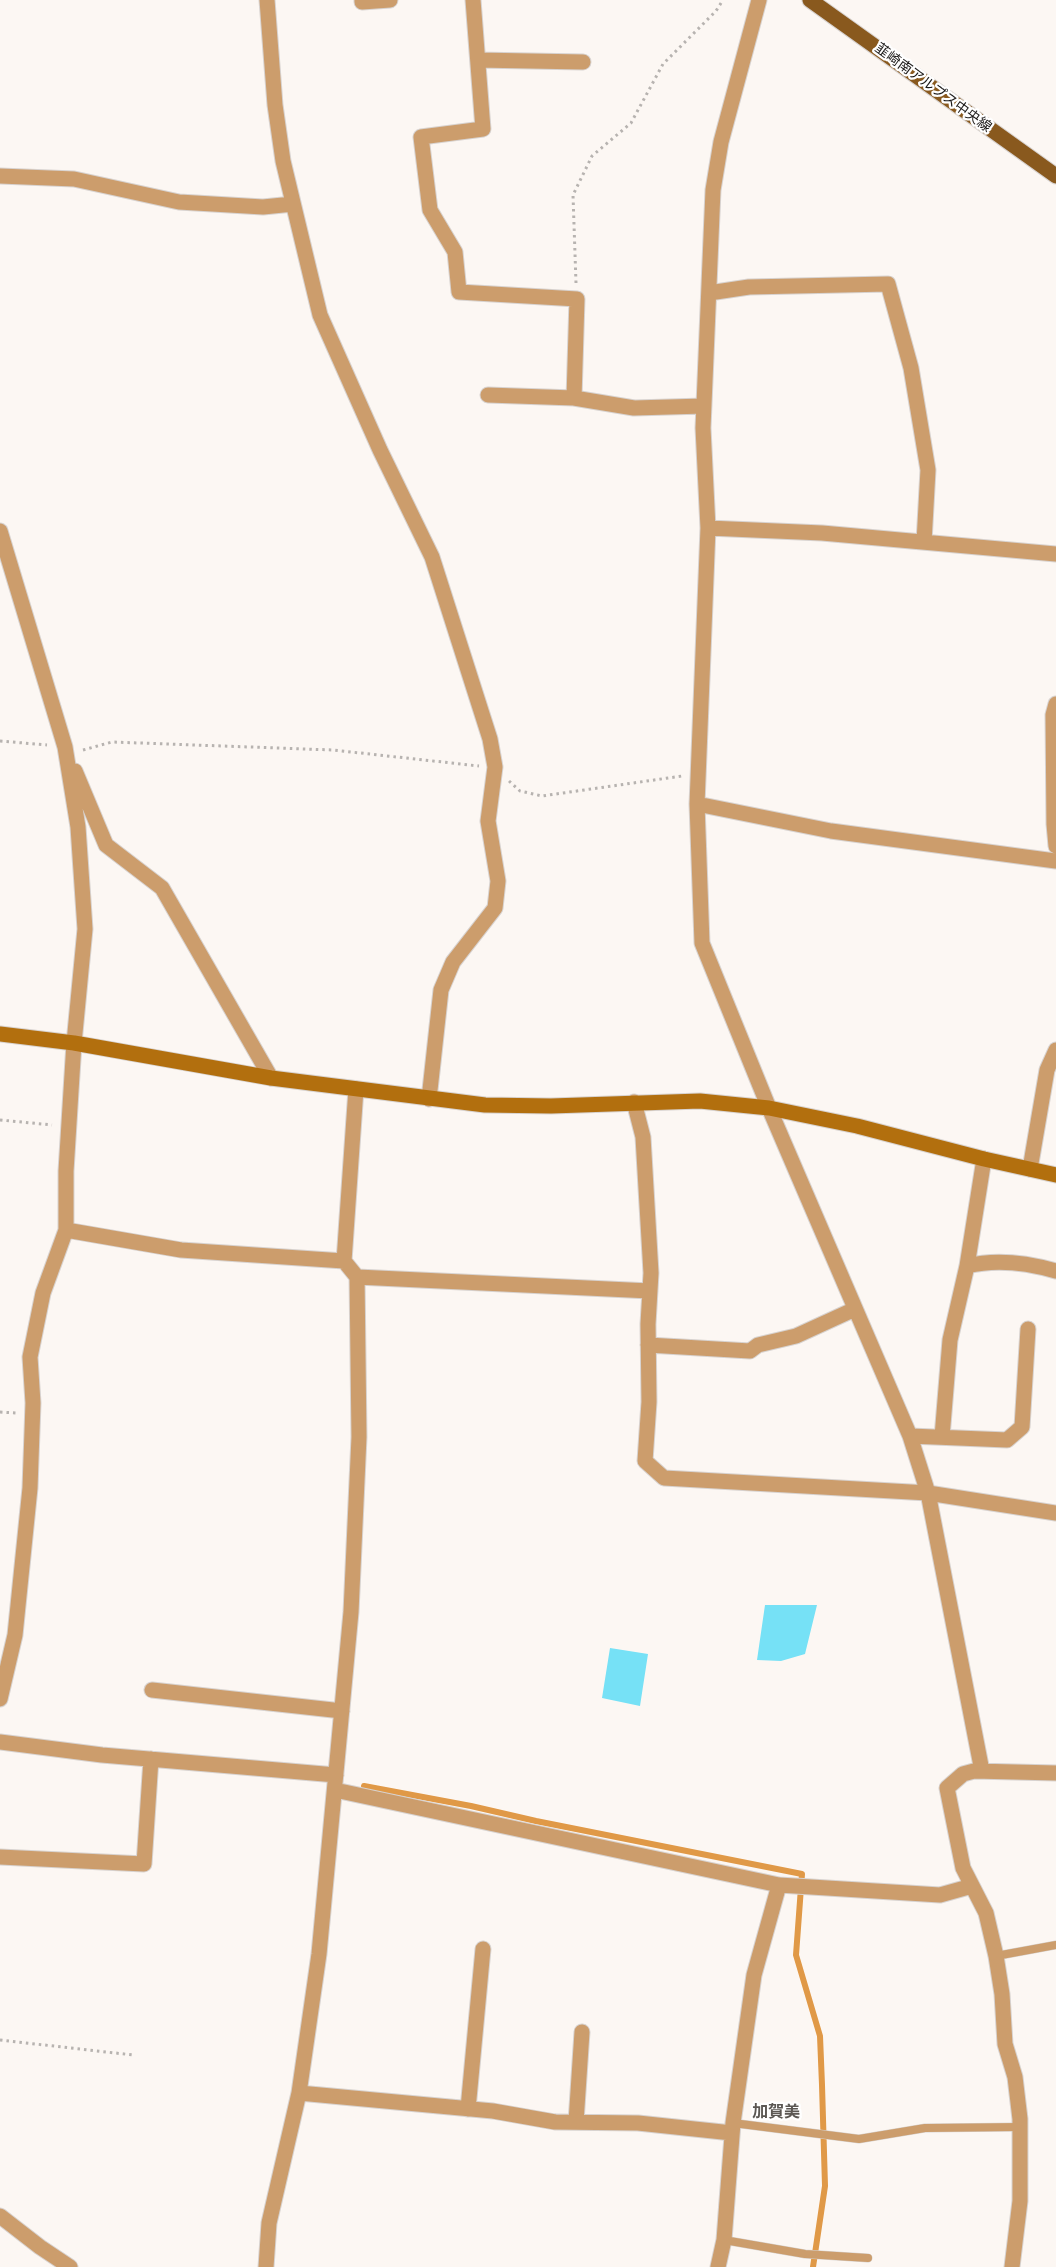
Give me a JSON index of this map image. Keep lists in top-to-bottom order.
{
  "streets": {
    "main road": ["韮崎南アルプス中央線"]
  },
  "districts": ["加賀美"]
}
